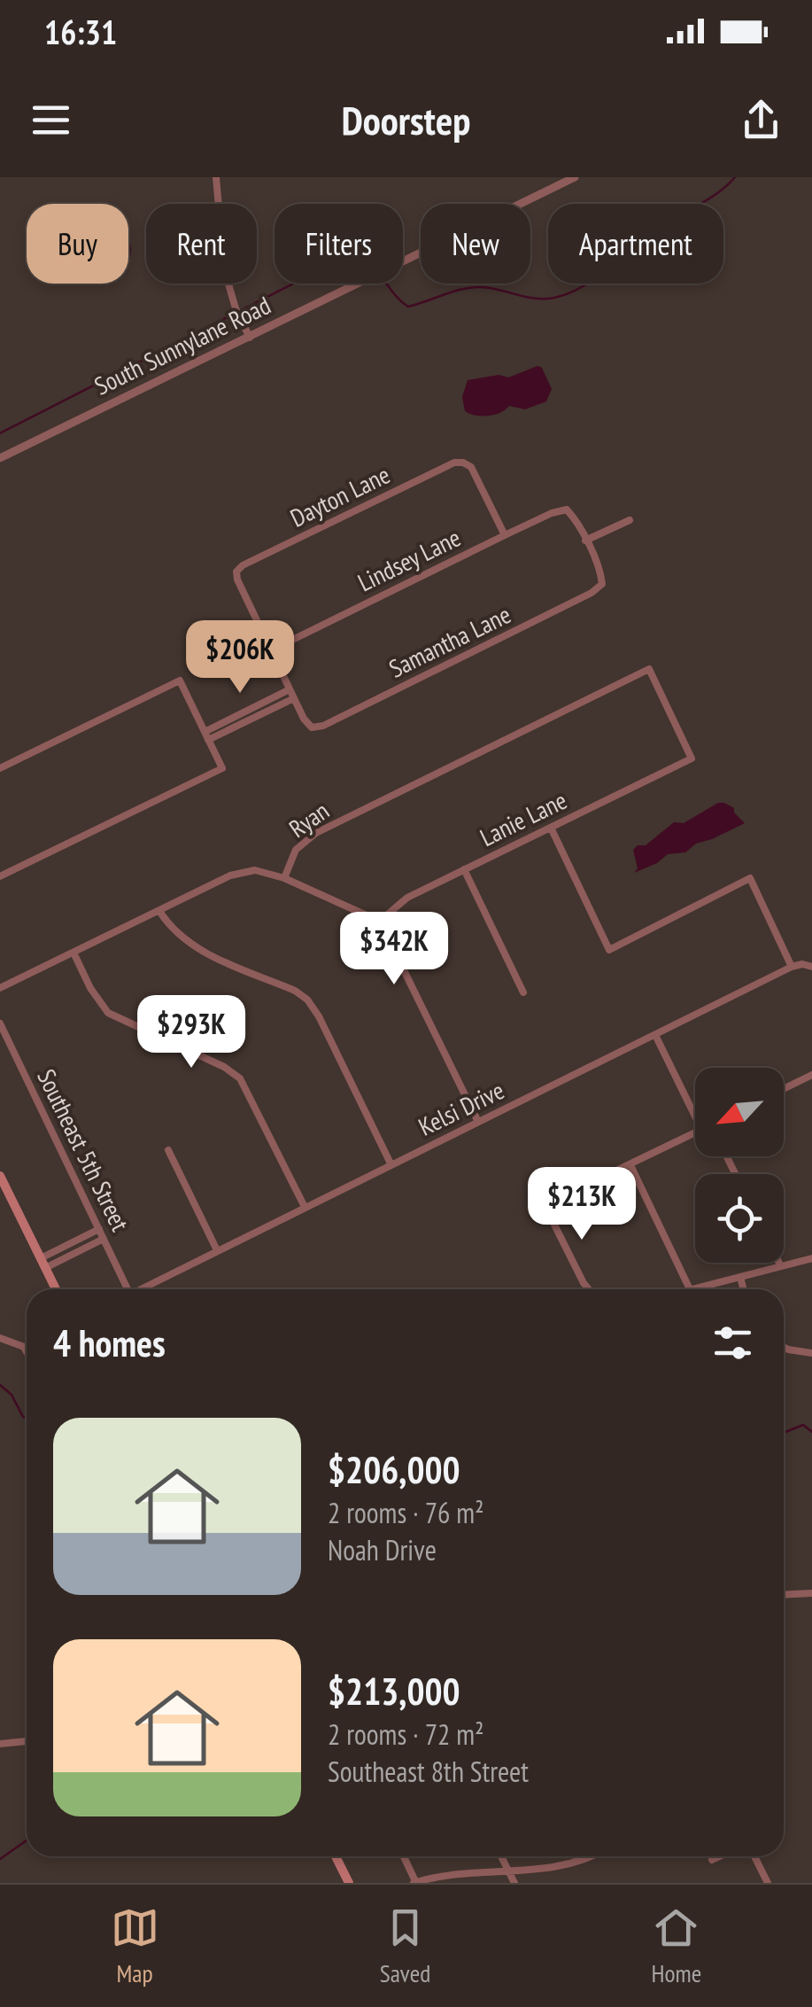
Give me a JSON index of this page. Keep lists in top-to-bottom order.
{
  "streets": {
    "street": [
      "South Sunnylane Road",
      "Dayton Lane",
      "Lindsey Lane",
      "Samantha Lane",
      "Lanie Lane",
      "Ryan",
      "Kelsi Drive",
      "Southeast 5th Street"
    ]
  },
  "crossings": [
    ["Dayton Lane", "Lindsey Lane"],
    ["Lindsey Lane", "Samantha Lane"],
    ["Lanie Lane", "Ryan"]
  ],
  "north": "bottom left",
  "page": {
    "status": "16:31",
    "header": "Doorstep",
    "chip": [
      "Buy",
      "Rent",
      "Filters",
      "New",
      "Apartment"
    ],
    "price": [
      "$206K",
      "$342K",
      "$293K",
      "$213K"
    ],
    "heading": "4 homes",
    "list": [
      {
        "name": "$206,000",
        "note": "2 rooms · 76 m² · Noah Drive"
      },
      {
        "name": "$213,000",
        "note": "2 rooms · 72 m² · Southeast 8th Street"
      }
    ],
    "tabs": ["Map", "Saved", "Home"]
  }
}
